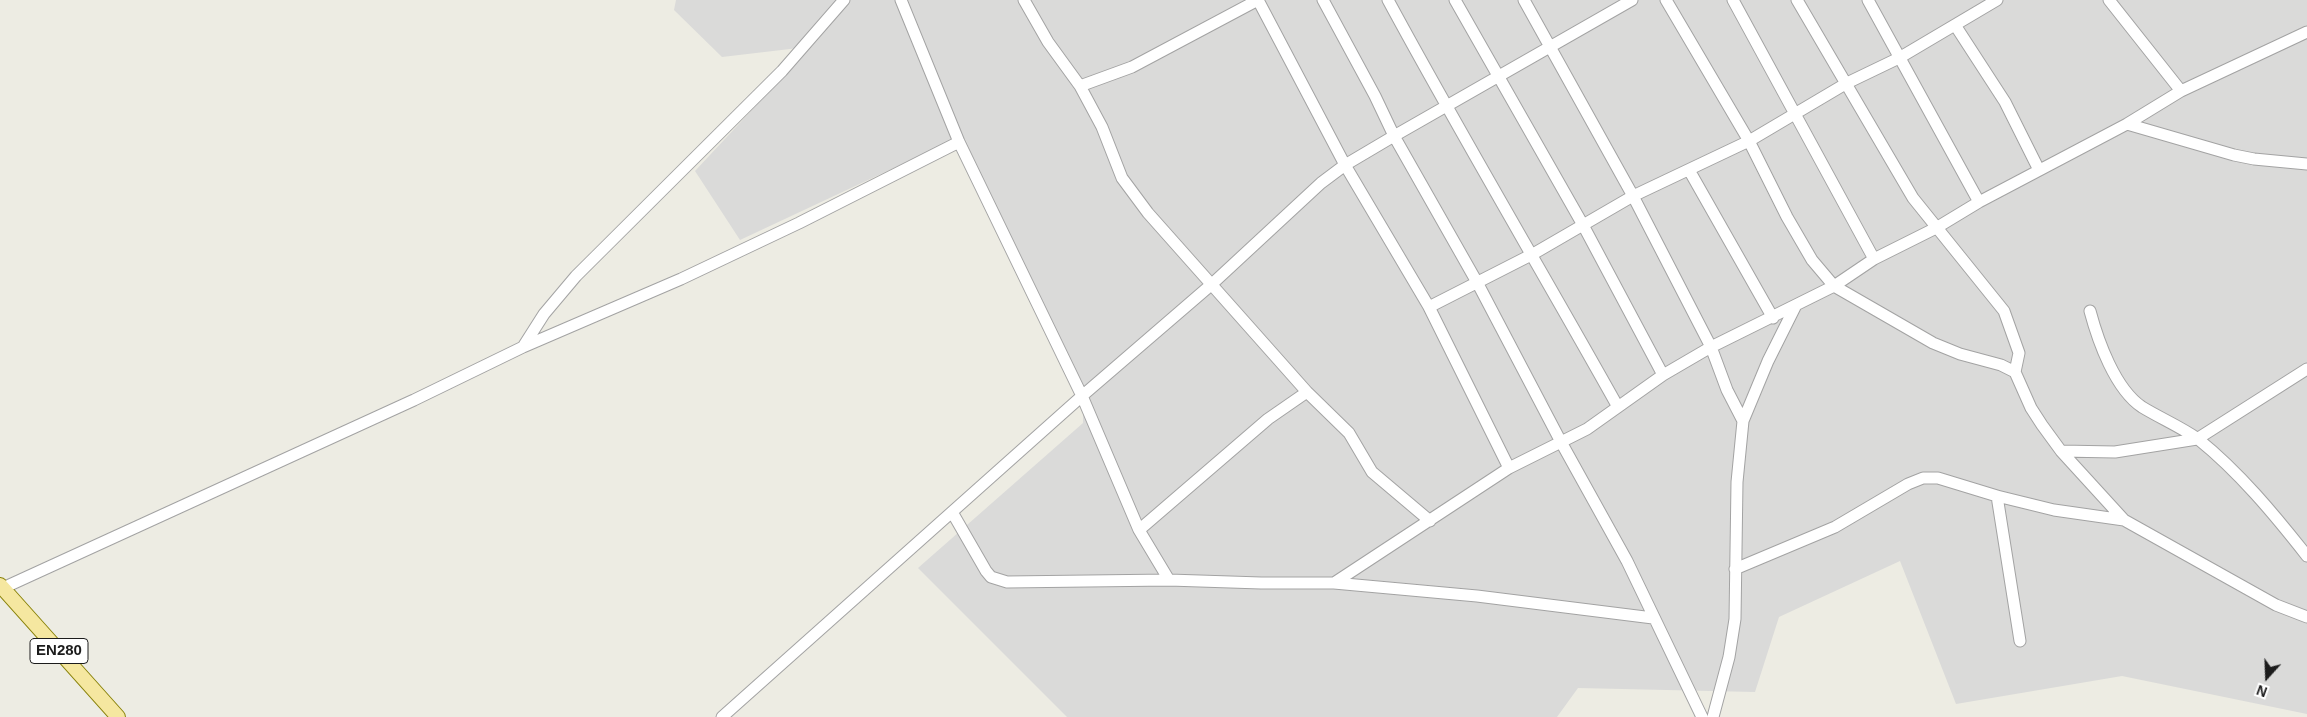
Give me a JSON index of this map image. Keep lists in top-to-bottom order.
{
  "streets": {
    "main road": ["EN280"]
  },
  "north": "bottom"
}
